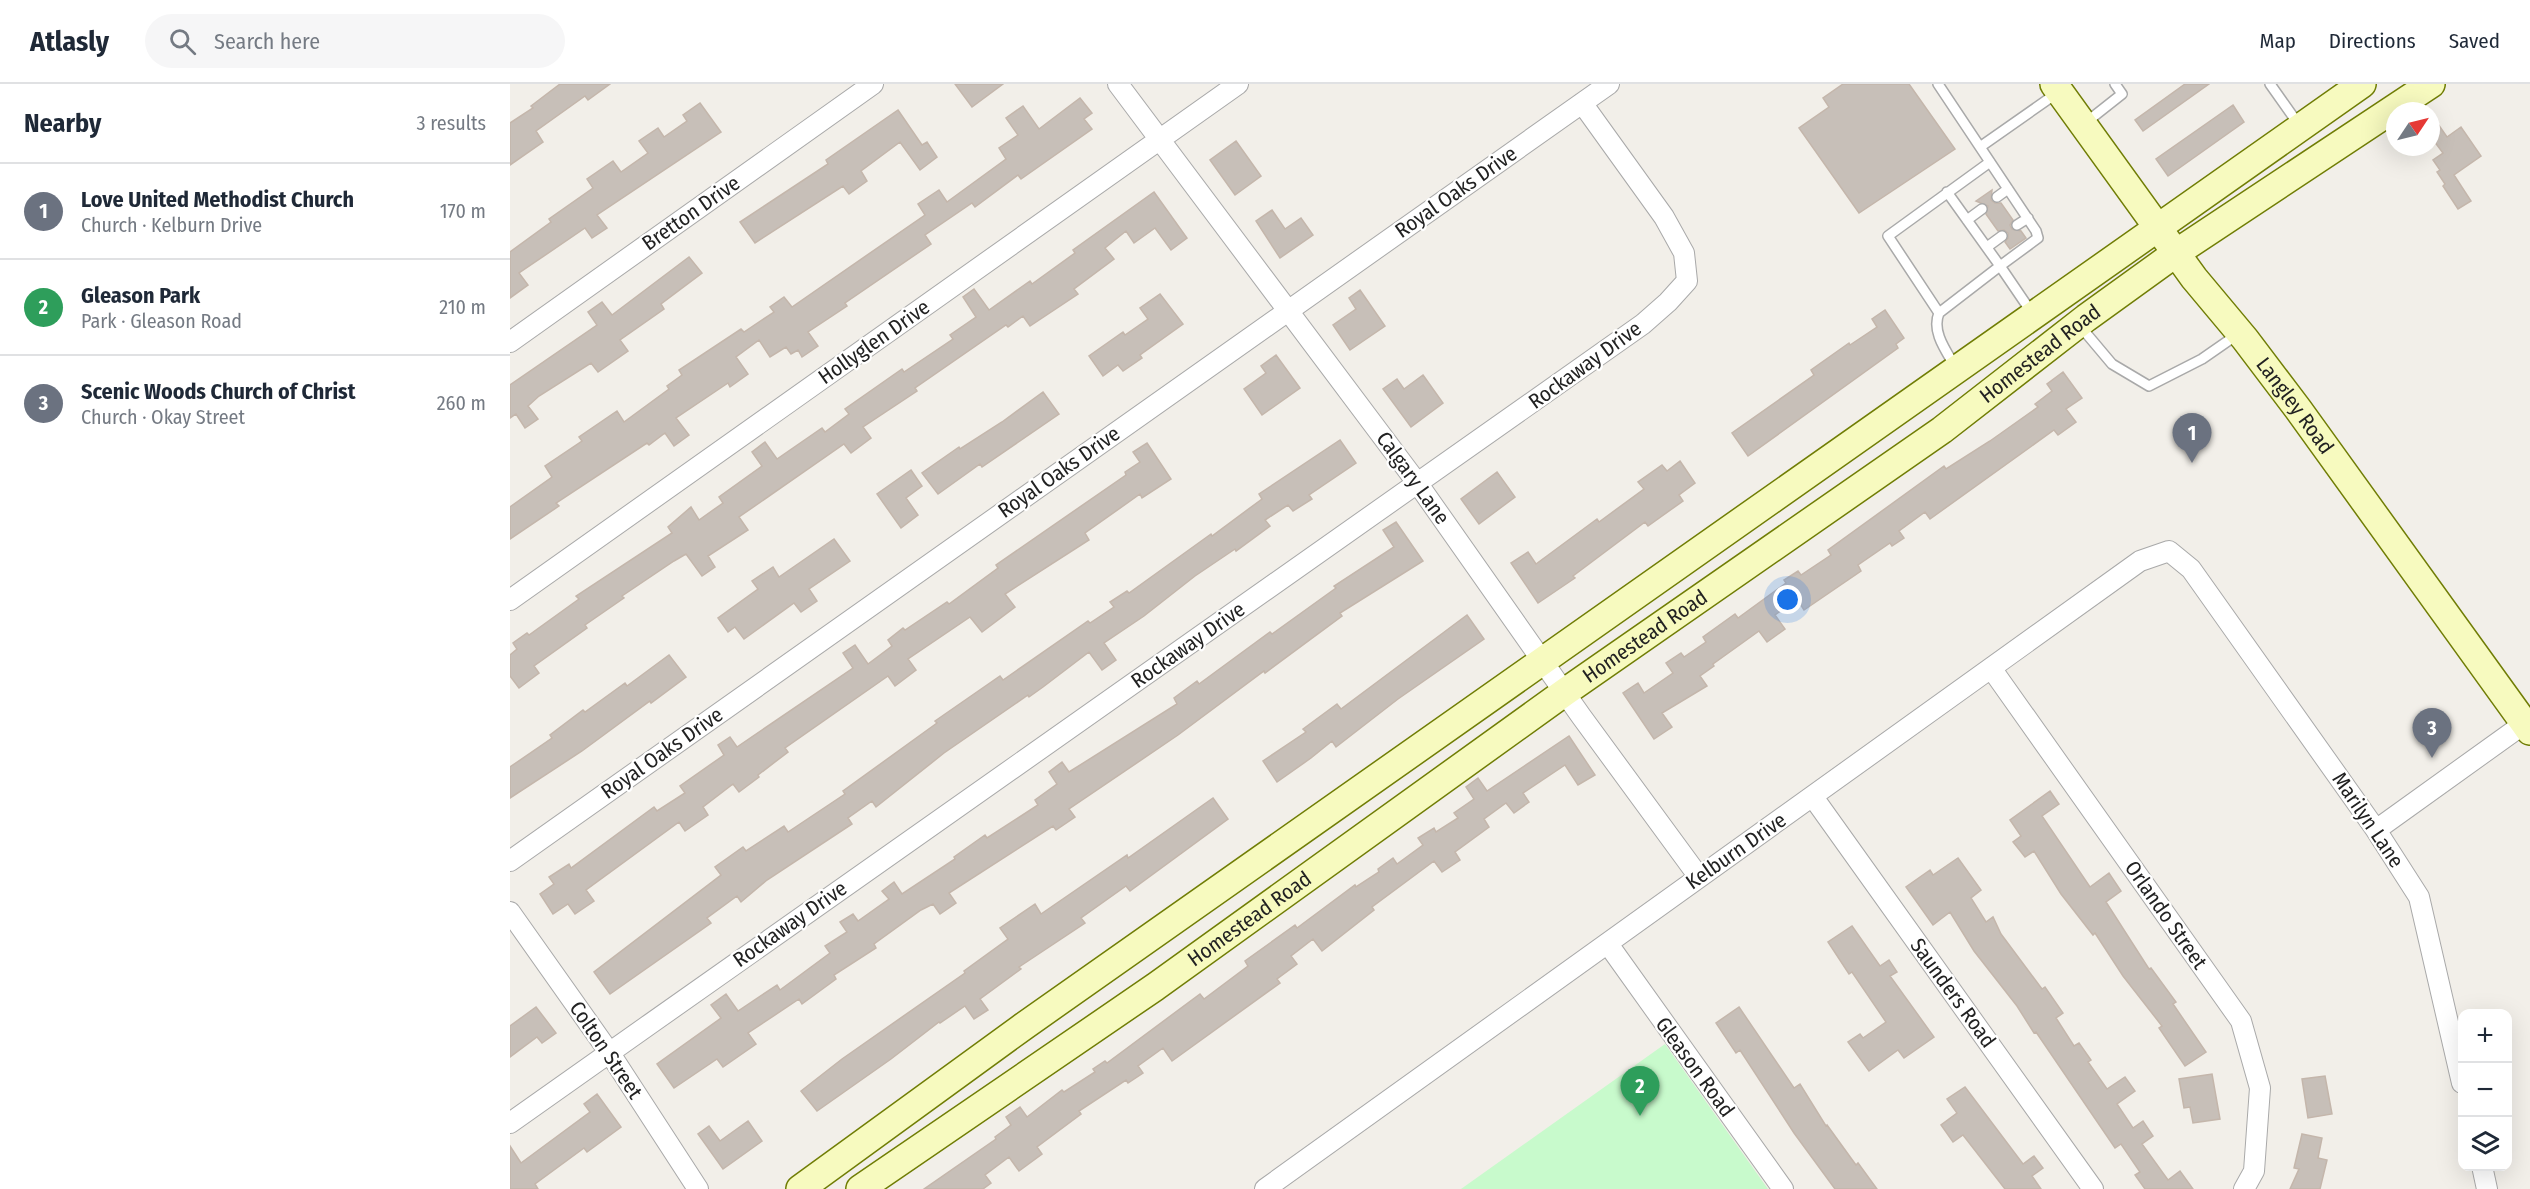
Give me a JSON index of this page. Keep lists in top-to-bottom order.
{
  "streets": {
    "main road": ["Homestead Road", "Langley Road"],
    "street": [
      "Royal Oaks Drive",
      "Bretton Drive",
      "Hollyglen Drive",
      "Rockaway Drive",
      "Calgary Lane",
      "Marilyn Lane",
      "Kelburn Drive",
      "Orlando Street",
      "Saunders Road",
      "Colton Street",
      "Gleason Road"
    ]
  },
  "crossings": [
    ["Royal Oaks Drive", "Rockaway Drive"],
    ["Royal Oaks Drive", "Calgary Lane"],
    ["Hollyglen Drive", "Calgary Lane"],
    ["Homestead Road", "Langley Road"],
    ["Homestead Road", "Calgary Lane"],
    ["Rockaway Drive", "Calgary Lane"],
    ["Rockaway Drive", "Colton Street"],
    ["Calgary Lane", "Kelburn Drive"],
    ["Marilyn Lane", "Kelburn Drive"],
    ["Kelburn Drive", "Orlando Street"],
    ["Kelburn Drive", "Saunders Road"],
    ["Kelburn Drive", "Gleason Road"]
  ],
  "north": "top right",
  "page": {
    "header": "Atlasly",
    "search": "Search here",
    "nav": ["Map", "Directions", "Saved"],
    "heading": ["Nearby", "3 results"],
    "list": [
      {
        "mark": "1",
        "name": "Love United Methodist Church",
        "note": "Church · Kelburn Drive",
        "value": "170 m"
      },
      {
        "mark": "2",
        "name": "Gleason Park",
        "note": "Park · Gleason Road",
        "value": "210 m"
      },
      {
        "mark": "3",
        "name": "Scenic Woods Church of Christ",
        "note": "Church · Okay Street",
        "value": "260 m"
      }
    ],
    "pins": ["1", "3", "2"],
    "map_buttons": ["+", "−"]
  }
}
